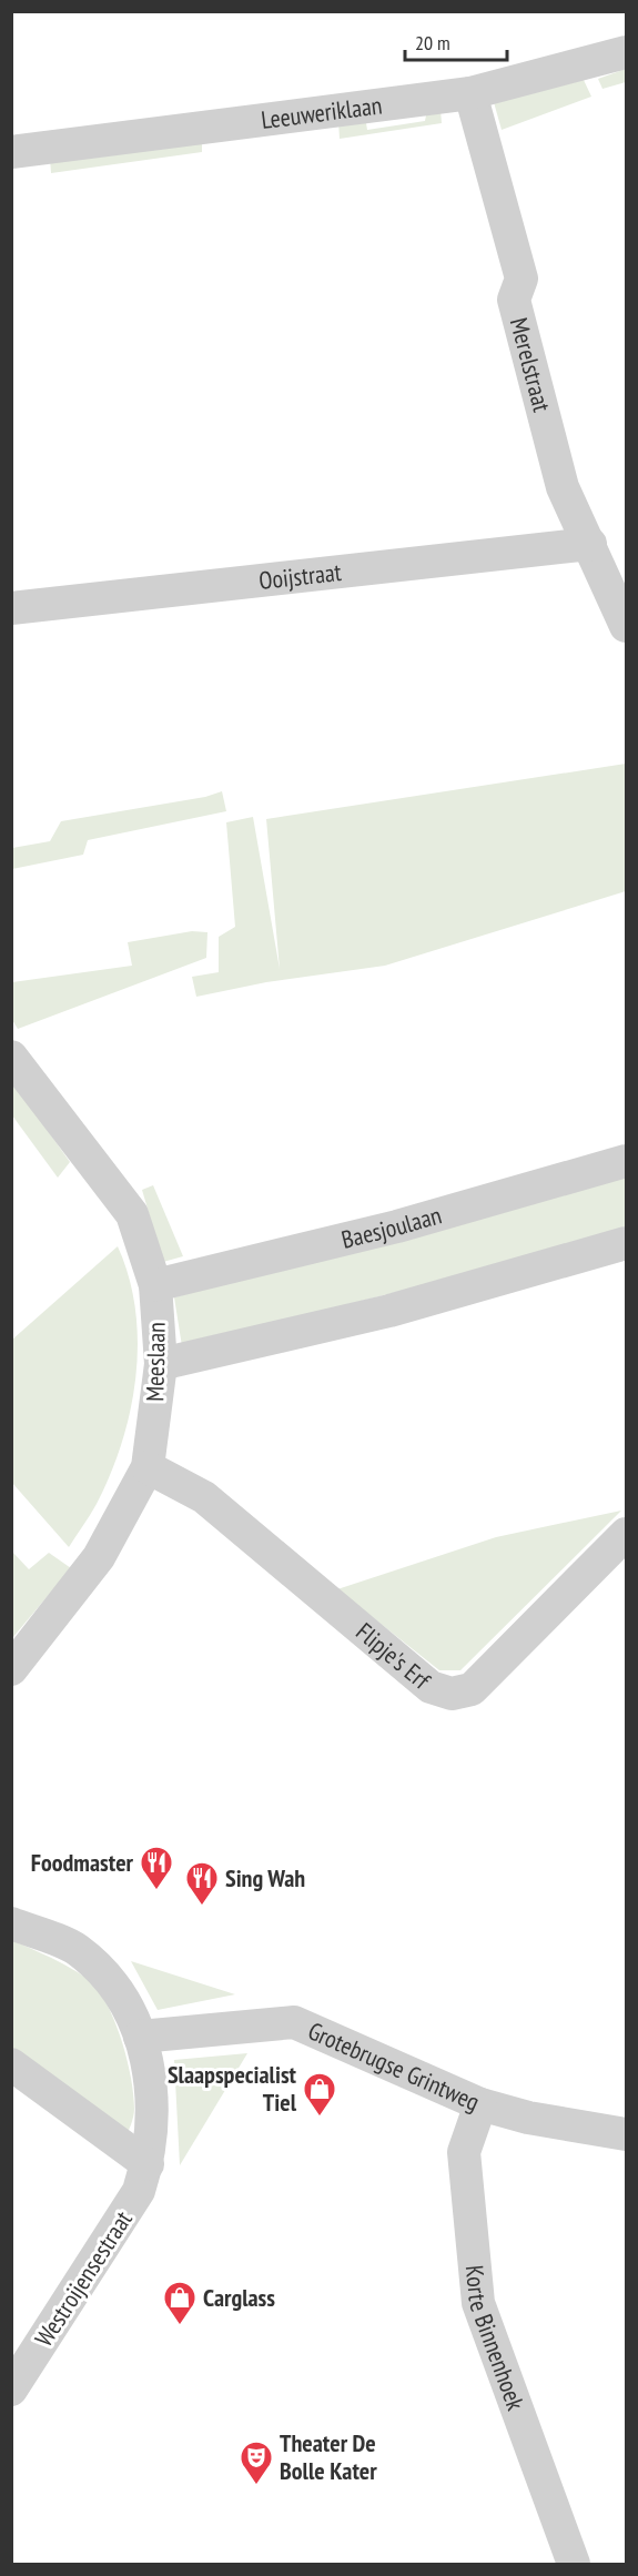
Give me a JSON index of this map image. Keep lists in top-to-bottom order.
{
  "streets": {
    "street": [
      "Leeuweriklaan",
      "Merelstraat",
      "Ooijstraat",
      "Baesjoulaan",
      "Meeslaan",
      "Flipje's Erf",
      "Grotebrugse Grintweg",
      "Westroijensestraat",
      "Korte Binnenhoek"
    ]
  },
  "crossings": [
    ["Leeuweriklaan", "Merelstraat"],
    ["Merelstraat", "Ooijstraat"],
    ["Baesjoulaan", "Meeslaan"],
    ["Meeslaan", "Flipje's Erf"],
    ["Grotebrugse Grintweg", "Westroijensestraat"],
    ["Grotebrugse Grintweg", "Korte Binnenhoek"]
  ],
  "places": {
    "restaurant": ["Foodmaster", "Sing Wah"],
    "shop": ["Slaapspecialist Tiel", "Carglass"],
    "theatre": ["Theater De Bolle Kater"]
  },
  "scale_bar": "20 m"
}
